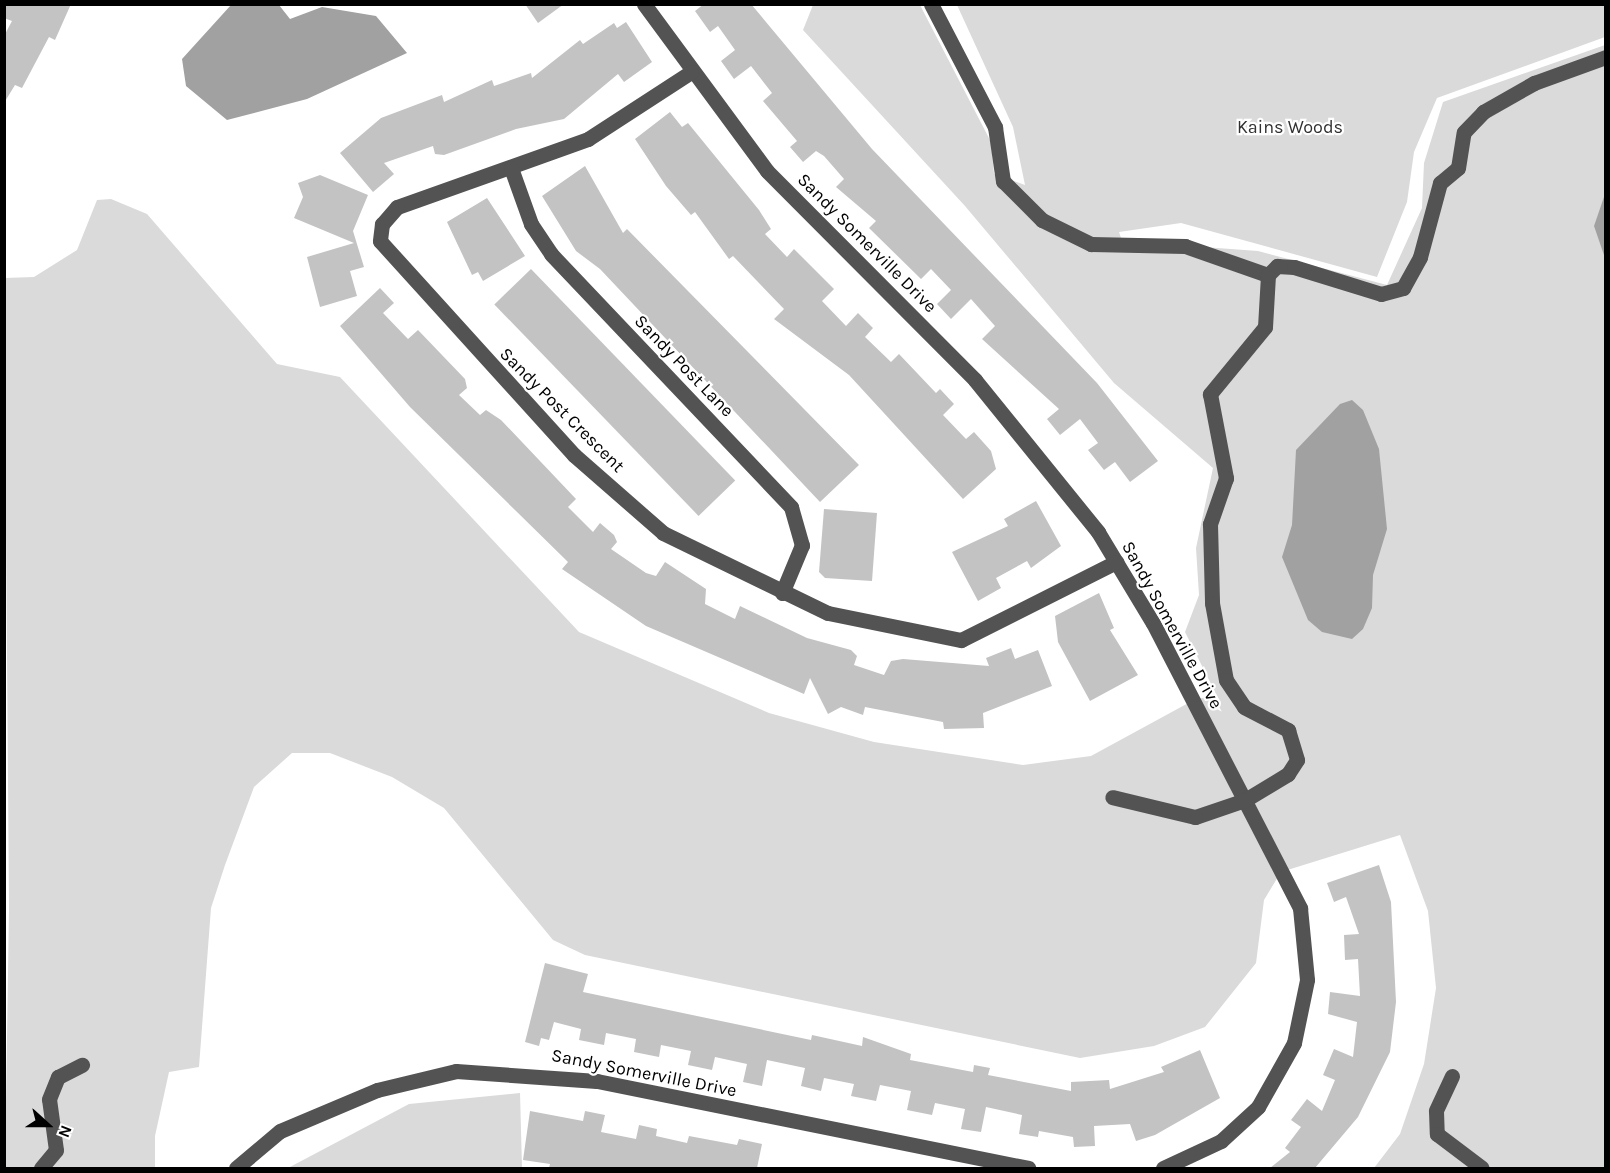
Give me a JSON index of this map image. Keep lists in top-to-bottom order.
{
  "streets": {
    "street": ["Sandy Somerville Drive", "Sandy Post Lane", "Sandy Post Crescent"]
  },
  "crossings": [
    ["Sandy Somerville Drive", "Sandy Post Crescent"],
    ["Sandy Post Lane", "Sandy Post Crescent"]
  ],
  "parks": ["Kains Woods"],
  "north": "right"
}
